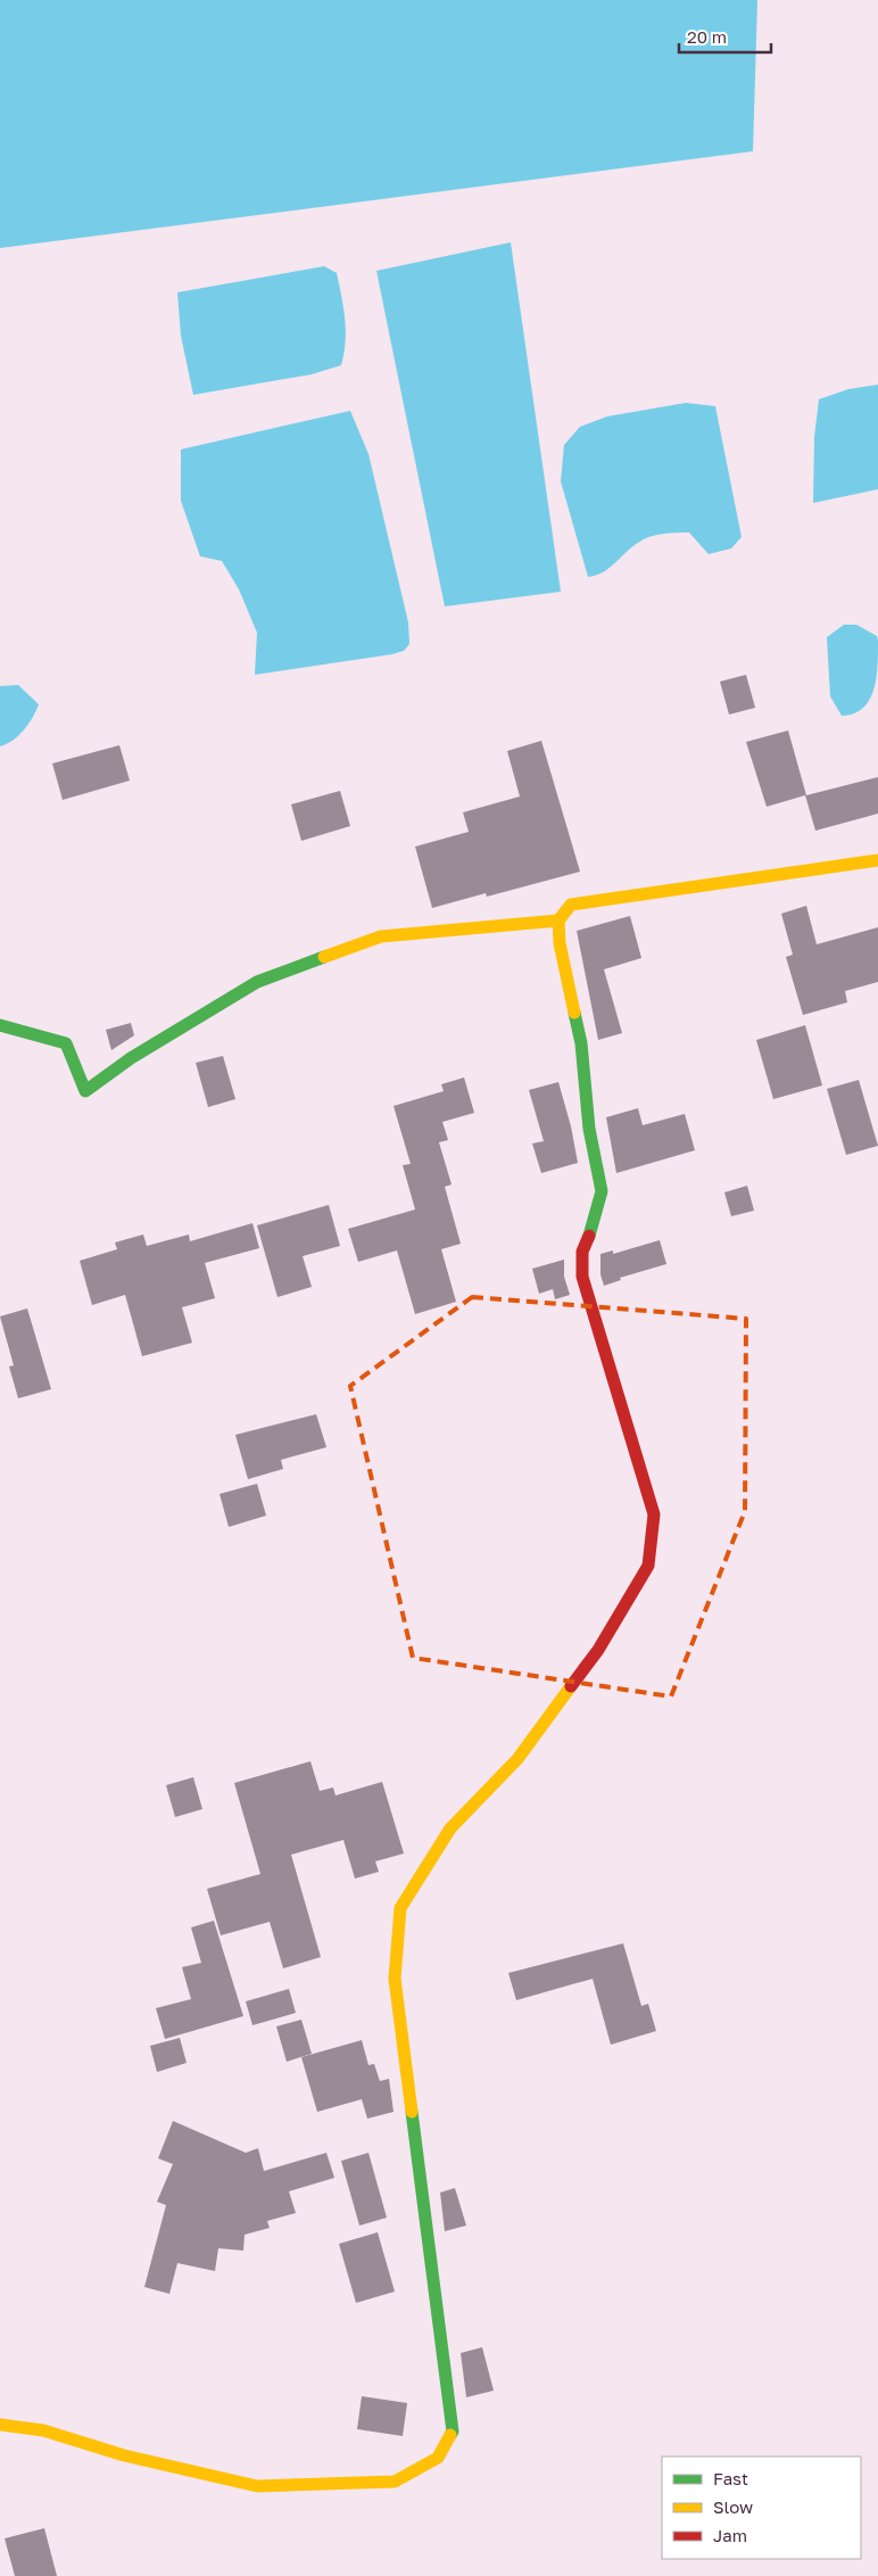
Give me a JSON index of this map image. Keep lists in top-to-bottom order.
{
  "legend": ["Fast", "Slow", "Jam"],
  "scale_bar": "20 m"
}
